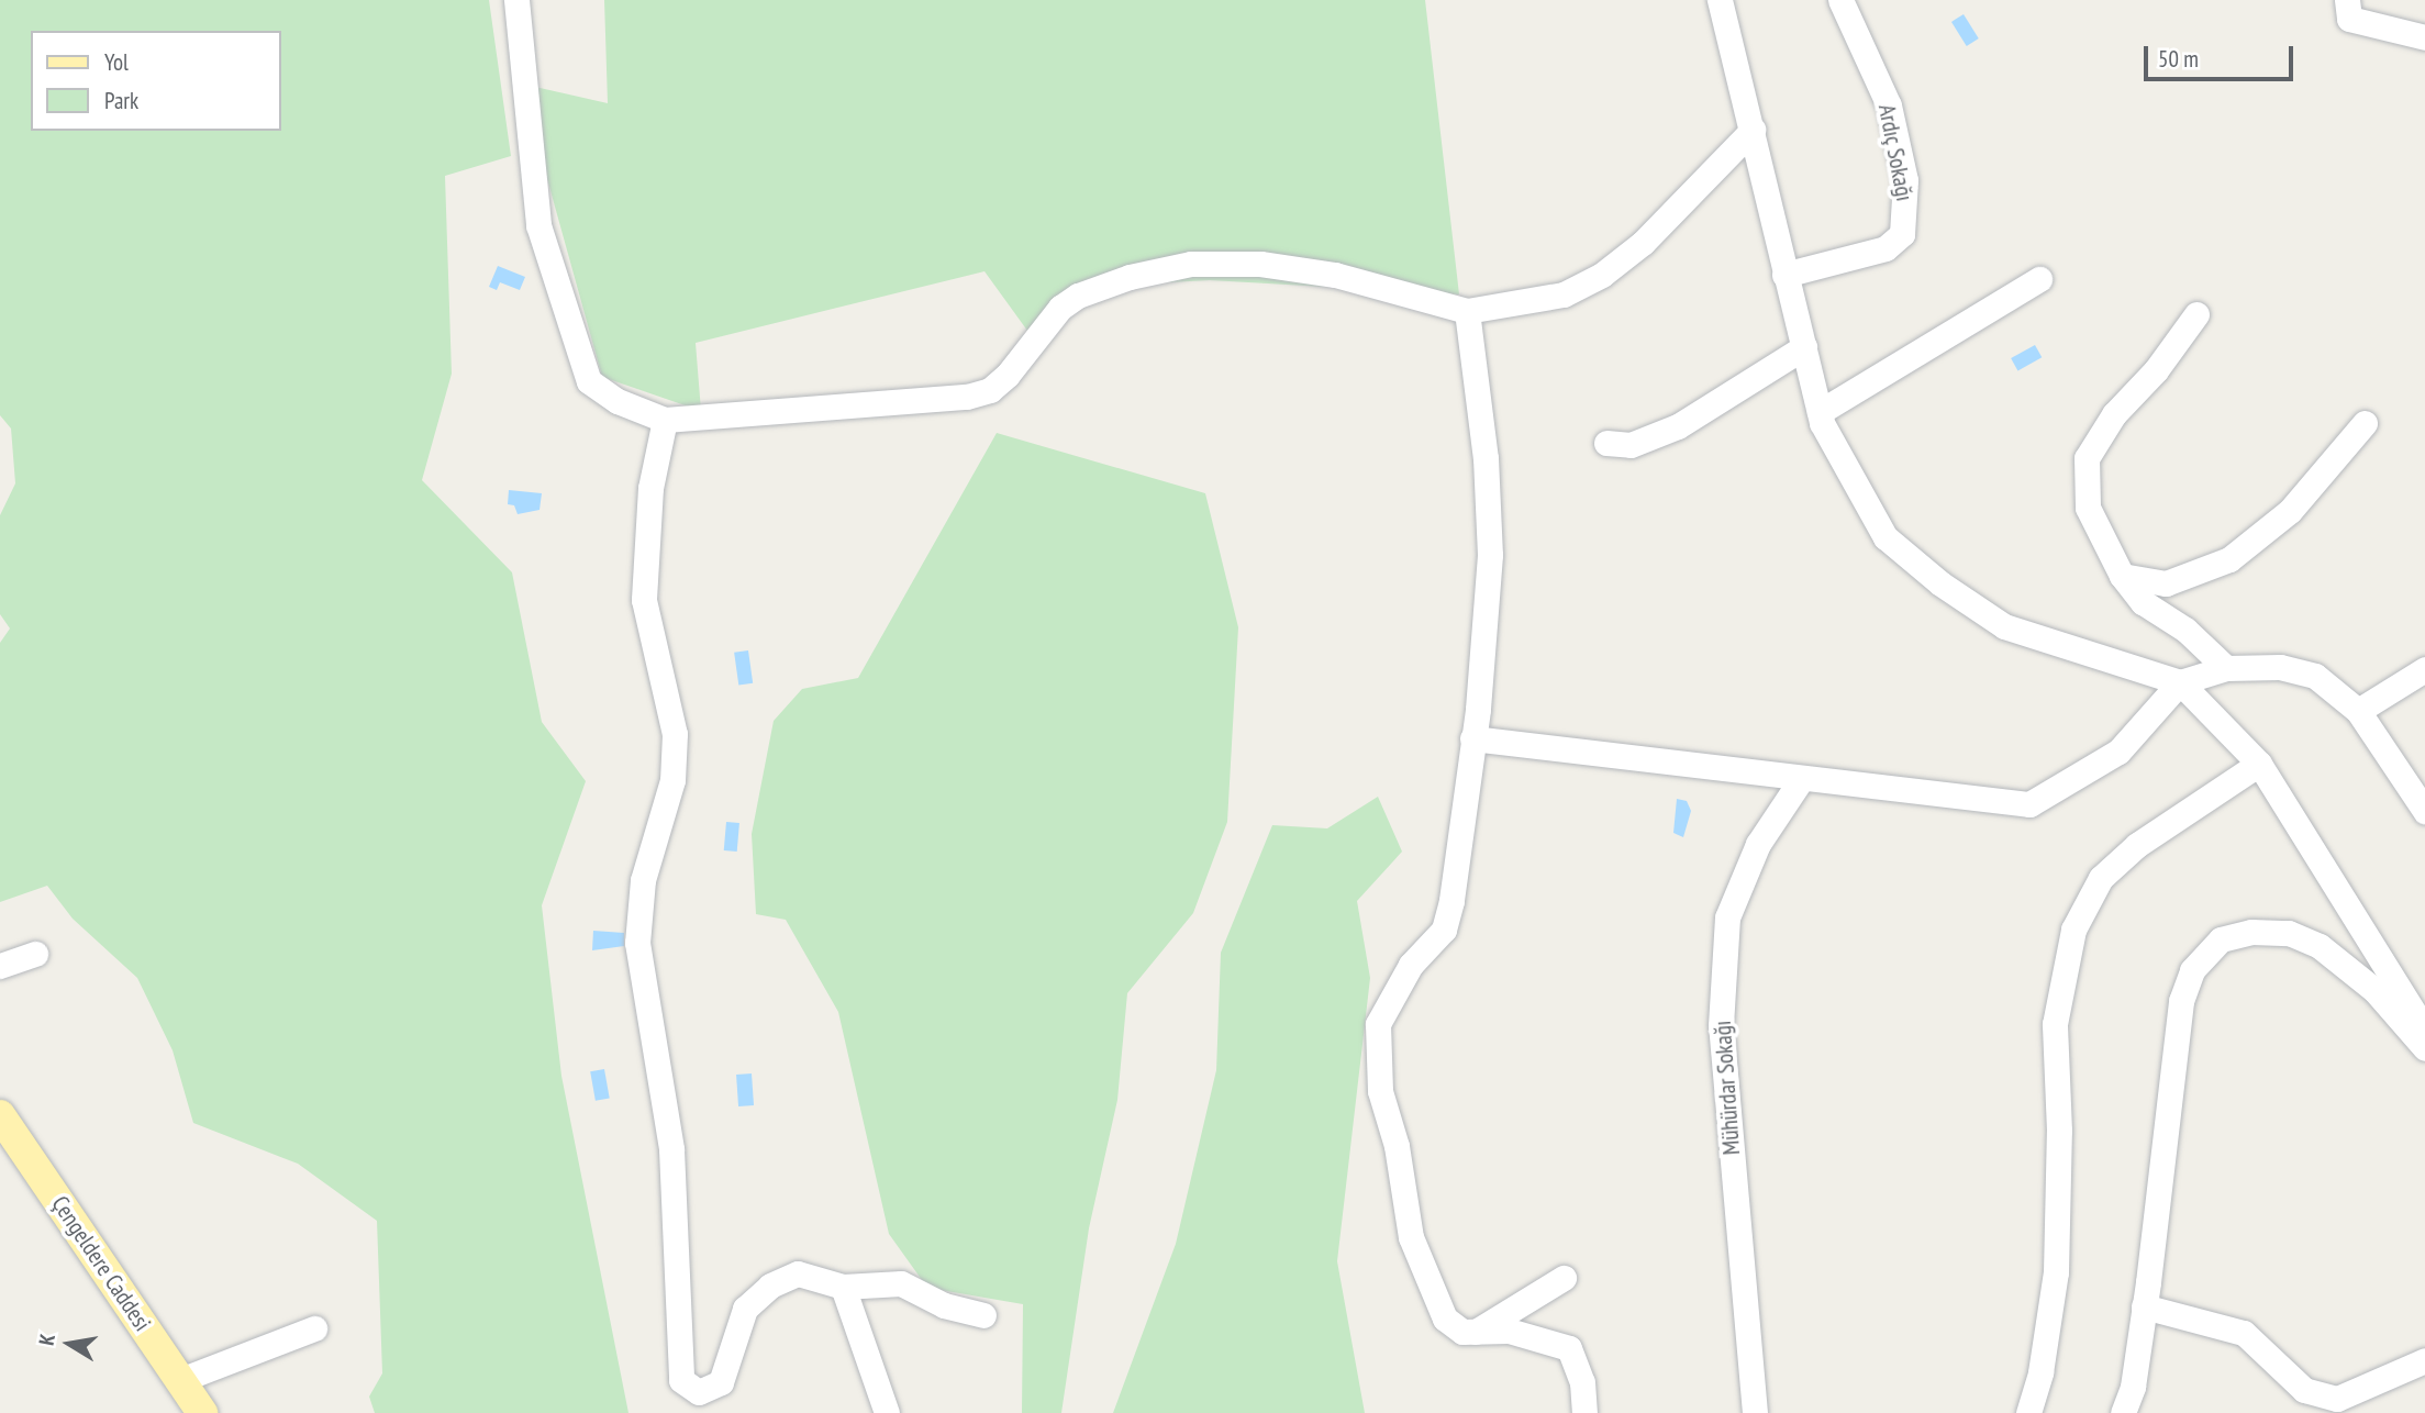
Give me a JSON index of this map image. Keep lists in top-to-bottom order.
{
  "streets": {
    "main road": ["Çengeldere Caddesi"],
    "street": ["Ardıç Sokağı", "Mühürdar Sokağı"]
  },
  "legend": ["Yol", "Park"],
  "scale_bar": "50 m",
  "north": "left"
}
